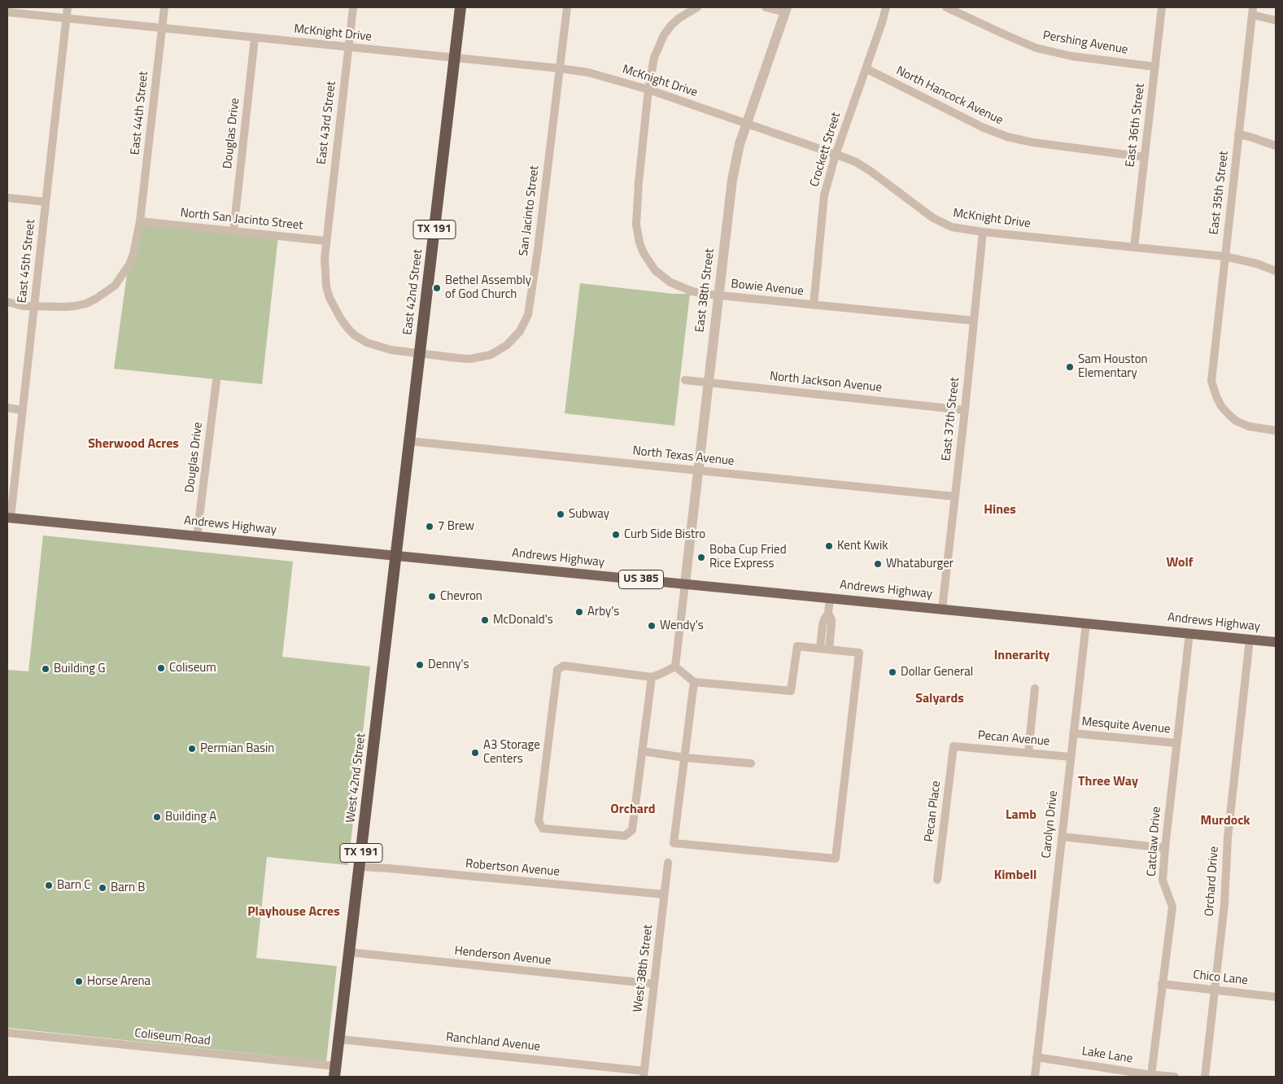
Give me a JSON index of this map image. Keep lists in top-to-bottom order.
{
  "streets": {
    "highway": ["TX 191", "East 42nd Street", "West 42nd Street"],
    "main road": ["Andrews Highway", "US 385"],
    "street": [
      "McKnight Drive",
      "Pershing Avenue",
      "North Hancock Avenue",
      "East 44th Street",
      "East 43rd Street",
      "East 36th Street",
      "Douglas Drive",
      "Crockett Street",
      "East 35th Street",
      "San Jacinto Street",
      "North San Jacinto Street",
      "East 45th Street",
      "Bowie Avenue",
      "East 38th Street",
      "North Jackson Avenue",
      "East 37th Street",
      "North Texas Avenue",
      "Mesquite Avenue",
      "Pecan Avenue",
      "Pecan Place",
      "Carolyn Drive",
      "Catclaw Drive",
      "Robertson Avenue",
      "Orchard Drive",
      "Henderson Avenue",
      "West 38th Street",
      "Chico Lane",
      "Coliseum Road",
      "Ranchland Avenue",
      "Lake Lane"
    ]
  },
  "crossings": [
    ["McKnight Drive", "East 44th Street"],
    ["McKnight Drive", "East 43rd Street"],
    ["McKnight Drive", "East 36th Street"],
    ["McKnight Drive", "Douglas Drive"],
    ["McKnight Drive", "Crockett Street"],
    ["McKnight Drive", "East 35th Street"],
    ["McKnight Drive", "San Jacinto Street"],
    ["McKnight Drive", "East 45th Street"],
    ["McKnight Drive", "Bowie Avenue"],
    ["McKnight Drive", "East 38th Street"],
    ["McKnight Drive", "East 42nd Street"],
    ["McKnight Drive", "East 37th Street"],
    ["Pershing Avenue", "East 36th Street"],
    ["North Hancock Avenue", "East 36th Street"],
    ["North Hancock Avenue", "Crockett Street"],
    ["East 44th Street", "North San Jacinto Street"],
    ["East 43rd Street", "North San Jacinto Street"],
    ["Douglas Drive", "North San Jacinto Street"],
    ["Douglas Drive", "Andrews Highway"],
    ["Crockett Street", "Bowie Avenue"],
    ["San Jacinto Street", "East 42nd Street"],
    ["East 45th Street", "Andrews Highway"],
    ["Bowie Avenue", "East 38th Street"],
    ["Bowie Avenue", "East 37th Street"],
    ["East 38th Street", "North Jackson Avenue"],
    ["East 38th Street", "North Texas Avenue"],
    ["East 38th Street", "Andrews Highway"],
    ["East 42nd Street", "North Texas Avenue"],
    ["East 42nd Street", "Andrews Highway"],
    ["East 42nd Street", "West 42nd Street"],
    ["North Jackson Avenue", "East 37th Street"],
    ["East 37th Street", "North Texas Avenue"],
    ["East 37th Street", "Andrews Highway"],
    ["Andrews Highway", "West 42nd Street"],
    ["Andrews Highway", "Carolyn Drive"],
    ["Andrews Highway", "Catclaw Drive"],
    ["Andrews Highway", "Orchard Drive"],
    ["Mesquite Avenue", "Carolyn Drive"],
    ["Mesquite Avenue", "Catclaw Drive"],
    ["Pecan Avenue", "Pecan Place"],
    ["Pecan Avenue", "Carolyn Drive"],
    ["West 42nd Street", "Robertson Avenue"],
    ["West 42nd Street", "Henderson Avenue"],
    ["West 42nd Street", "Coliseum Road"],
    ["West 42nd Street", "Ranchland Avenue"],
    ["Carolyn Drive", "Lake Lane"],
    ["Catclaw Drive", "Chico Lane"],
    ["Catclaw Drive", "Lake Lane"],
    ["Robertson Avenue", "West 38th Street"],
    ["Orchard Drive", "Chico Lane"],
    ["Henderson Avenue", "West 38th Street"],
    ["West 38th Street", "Ranchland Avenue"]
  ],
  "districts": [
    "Sherwood Acres",
    "Hines",
    "Wolf",
    "Innerarity",
    "Salyards",
    "Three Way",
    "Orchard",
    "Lamb",
    "Murdock",
    "Kimbell",
    "Playhouse Acres"
  ],
  "places": [
    "Bethel Assembly of God Church",
    "Sam Houston Elementary",
    "Subway",
    "7 Brew",
    "Curb Side Bistro",
    "Kent Kwik",
    "Boba Cup Fried Rice Express",
    "Whataburger",
    "Chevron",
    "Arby's",
    "McDonald's",
    "Wendy's",
    "Denny's",
    "Coliseum",
    "Building G",
    "Dollar General",
    "Permian Basin",
    "A3 Storage Centers",
    "Building A",
    "Barn C",
    "Barn B",
    "Horse Arena"
  ]
}
